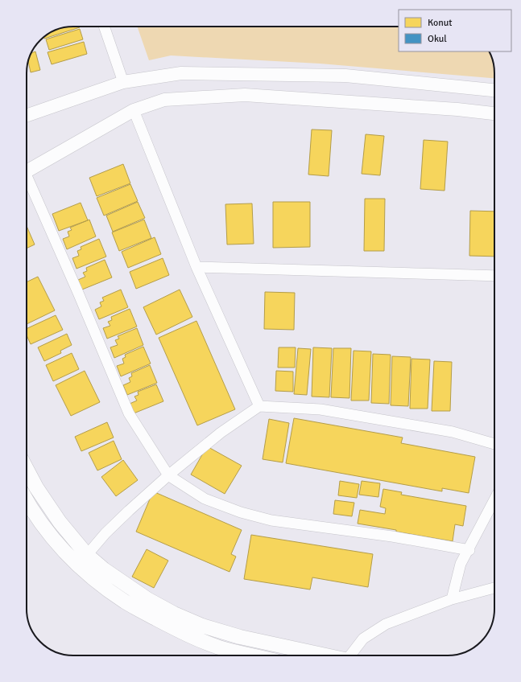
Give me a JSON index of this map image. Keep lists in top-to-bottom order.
{
  "legend": ["Konut", "Okul"]
}
